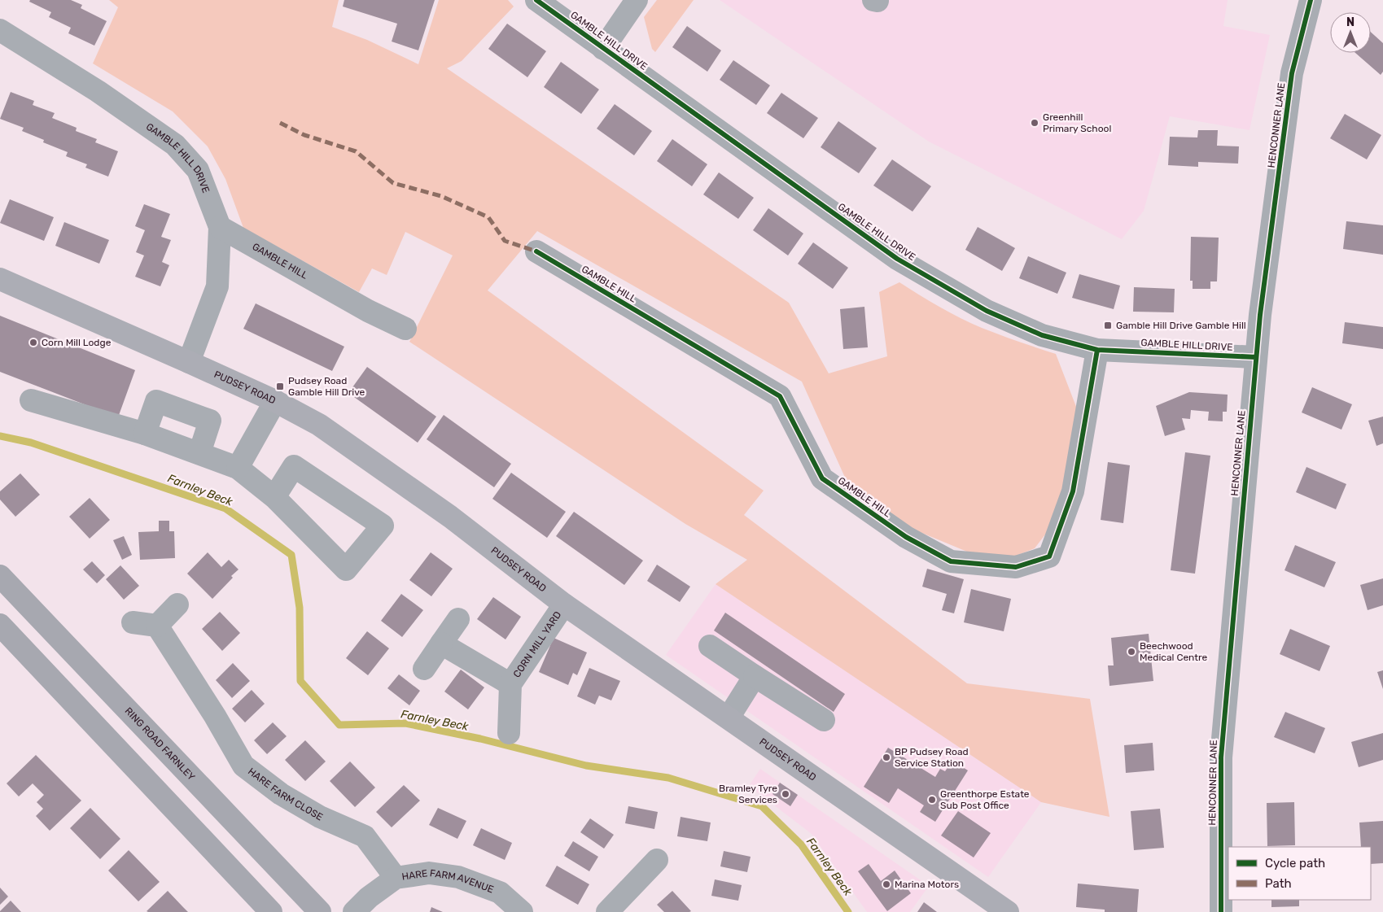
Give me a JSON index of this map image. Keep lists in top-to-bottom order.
{
  "streets": {
    "highway": ["RING ROAD FARNLEY"],
    "main road": ["PUDSEY ROAD"],
    "street": [
      "GAMBLE HILL DRIVE",
      "HENCONNER LANE",
      "GAMBLE HILL",
      "CORN MILL YARD",
      "HARE FARM CLOSE",
      "HARE FARM AVENUE"
    ]
  },
  "crossings": [
    ["GAMBLE HILL DRIVE", "HENCONNER LANE"],
    ["GAMBLE HILL DRIVE", "GAMBLE HILL"],
    ["GAMBLE HILL DRIVE", "PUDSEY ROAD"],
    ["PUDSEY ROAD", "CORN MILL YARD"],
    ["HARE FARM CLOSE", "HARE FARM AVENUE"]
  ],
  "water": ["Farnley Beck"],
  "places": {
    "other": [
      "Greenhill Primary School",
      "Corn Mill Lodge",
      "Beechwood Medical Centre",
      "BP Pudsey Road Service Station",
      "Bramley Tyre Services",
      "Greenthorpe Estate Sub Post Office",
      "Marina Motors"
    ],
    "transit": ["Gamble Hill Drive Gamble Hill", "Pudsey Road Gamble Hill Drive"]
  },
  "legend": ["Cycle path", "Path"],
  "north": "top"
}
